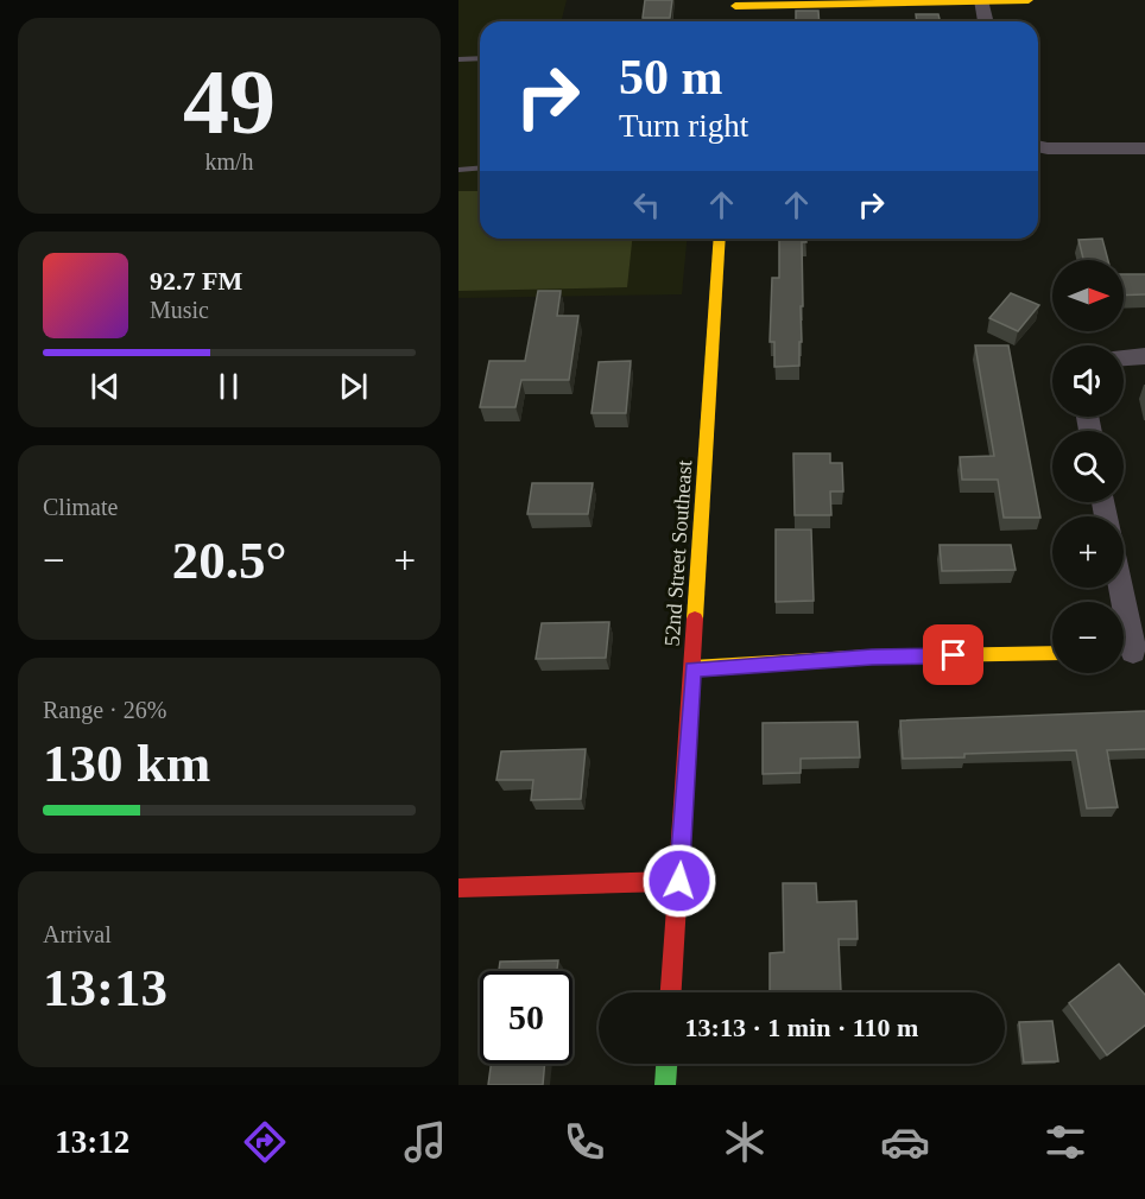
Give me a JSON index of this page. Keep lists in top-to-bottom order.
{
  "streets": {
    "street": ["52nd Street Southeast"]
  },
  "north": "right",
  "page": {
    "tile": [
      ["49", "km/h"],
      "Climate",
      ["Range · 26%", "130 km"],
      ["Arrival", "13:13"]
    ],
    "turn": ["50 m", "Turn right"],
    "song": ["92.7 FM", "Music"],
    "map_buttons": ["+", "−"],
    "heat": ["−", "20.5°", "+"],
    "limit": "50",
    "trip": "13:13 · 1 min · 110 m",
    "tabs": "13:12"
  }
}
